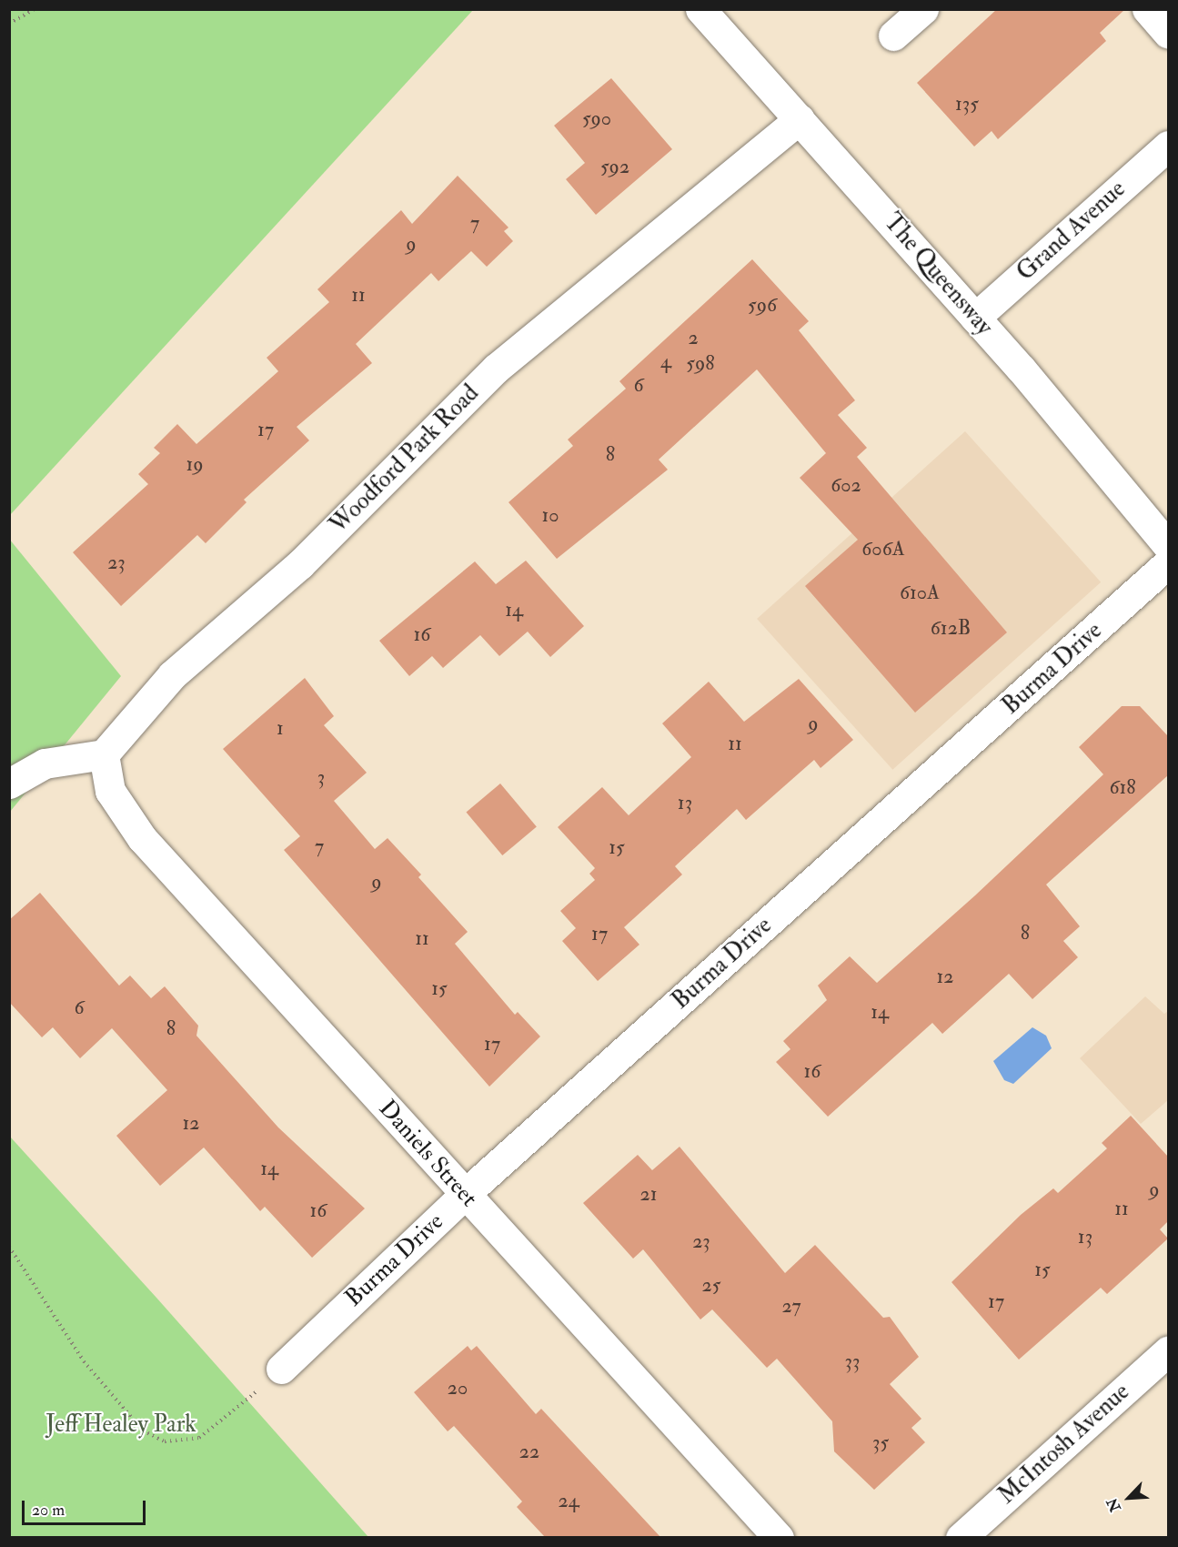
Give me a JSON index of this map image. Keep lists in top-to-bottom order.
{
  "streets": {
    "street": [
      "Grand Avenue",
      "The Queensway",
      "Woodford Park Road",
      "Burma Drive",
      "Daniels Street",
      "McIntosh Avenue"
    ]
  },
  "crossings": [
    ["Grand Avenue", "The Queensway"],
    ["The Queensway", "Woodford Park Road"],
    ["Woodford Park Road", "Daniels Street"],
    ["Burma Drive", "Daniels Street"]
  ],
  "parks": ["Jeff Healey Park"],
  "house_numbers": [
    "135",
    "590",
    "592",
    "7",
    "9",
    "11",
    "596",
    "2",
    "4",
    "598",
    "6",
    "17",
    "8",
    "19",
    "602",
    "10",
    "606A",
    "23",
    "610A",
    "14",
    "612B",
    "16",
    "9",
    "1",
    "11",
    "3",
    "618",
    "13",
    "7",
    "15",
    "9",
    "8",
    "17",
    "11",
    "12",
    "15",
    "6",
    "14",
    "8",
    "17",
    "16",
    "12",
    "14",
    "9",
    "21",
    "11",
    "16",
    "13",
    "23",
    "15",
    "25",
    "17",
    "27",
    "33",
    "20",
    "35",
    "22",
    "24"
  ],
  "scale_bar": "20 m",
  "north": "bottom left"
}
